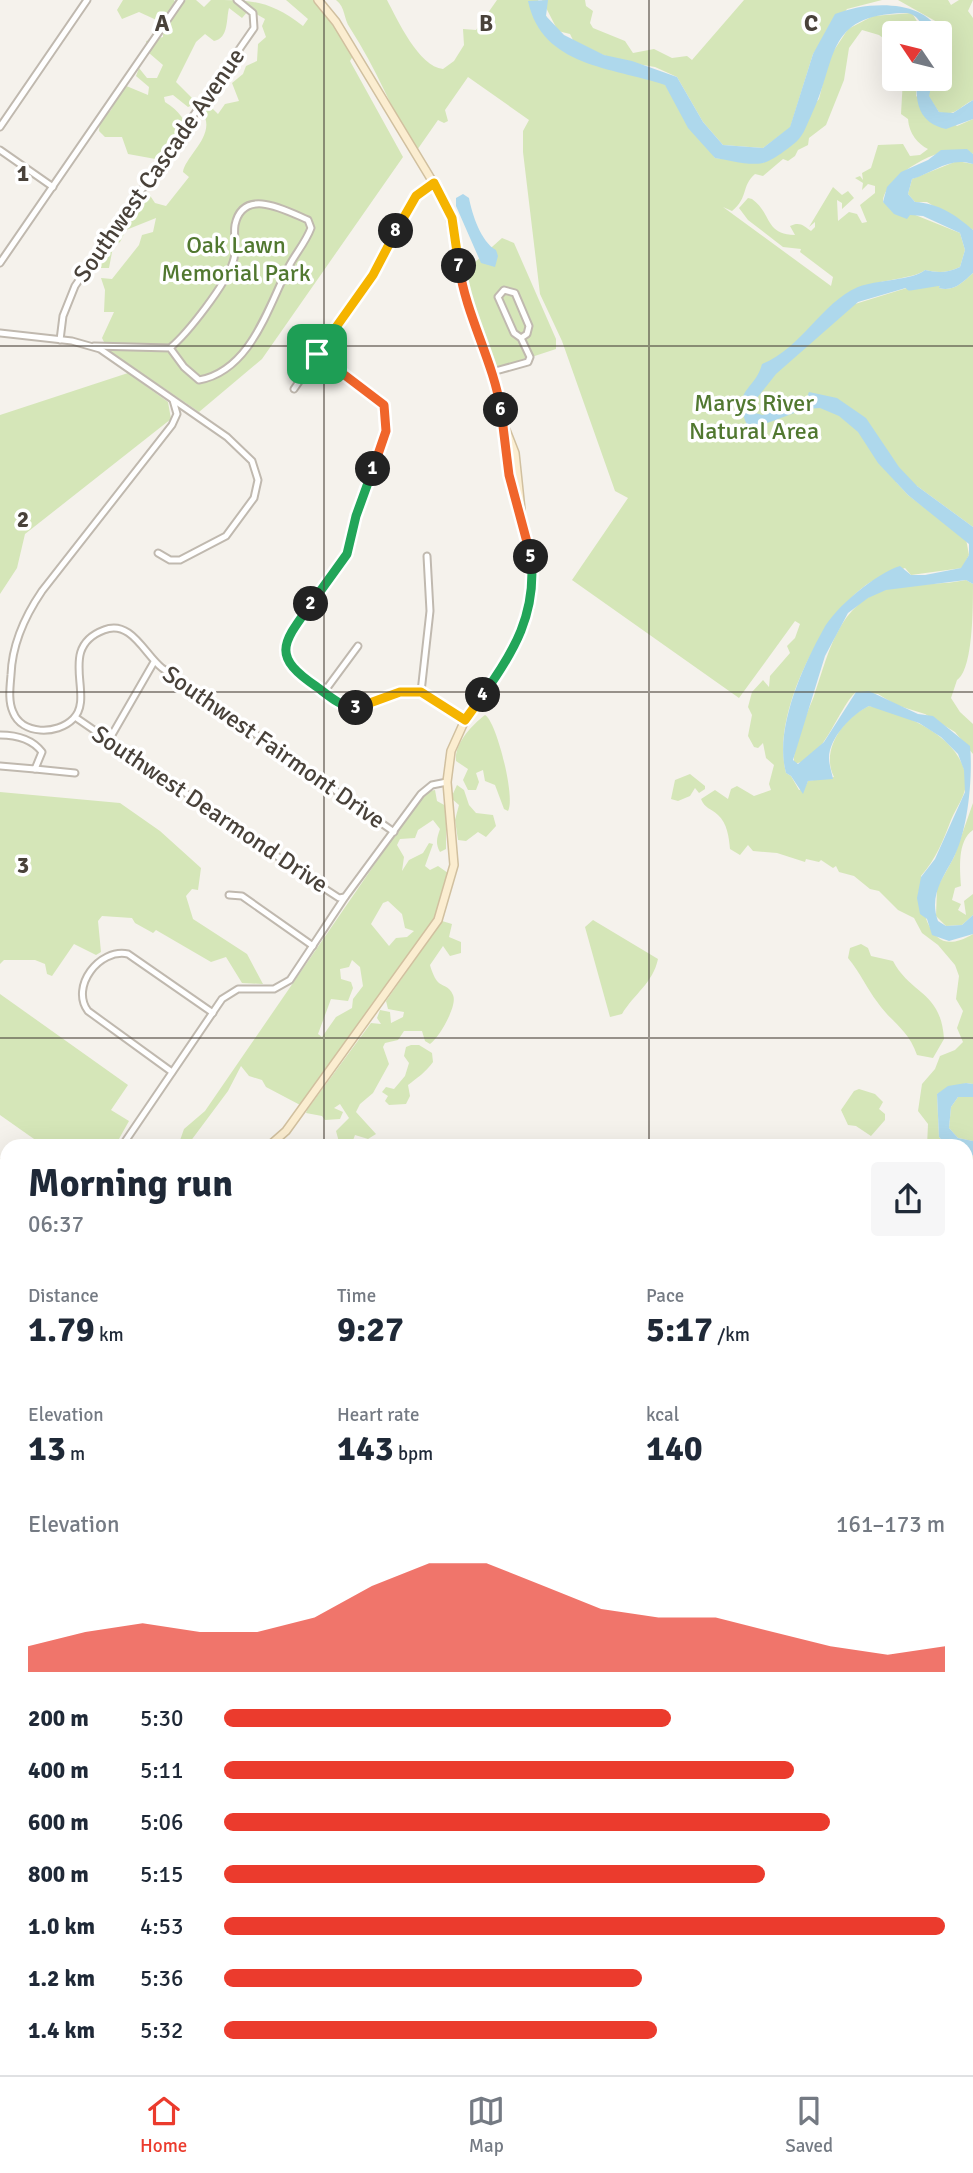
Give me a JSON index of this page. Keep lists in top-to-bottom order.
{
  "streets": {
    "street": ["Southwest Cascade Avenue", "Southwest Fairmont Drive", "Southwest Dearmond Drive"]
  },
  "crossings": [
    ["Southwest Fairmont Drive", "Southwest Dearmond Drive"]
  ],
  "parks": ["Oak Lawn Memorial Park", "Marys River Natural Area"],
  "north": "top left",
  "page": {
    "pins": [
      "8",
      "7",
      "6",
      "1",
      "5",
      "2",
      "4",
      "3"
    ],
    "heading": ["Morning run", "06:37"],
    "stats": [
      ["Distance", "1.79 km"],
      ["Time", "9:27"],
      ["Pace", "5:17 /km"],
      ["Elevation", "13 m"],
      ["Heart rate", "143 bpm"],
      ["kcal", "140"]
    ],
    "chart": ["Elevation", "161–173 m"],
    "list": [
      {
        "name": "200 m",
        "note": "5:30"
      },
      {
        "name": "400 m",
        "note": "5:11"
      },
      {
        "name": "600 m",
        "note": "5:06"
      },
      {
        "name": "800 m",
        "note": "5:15"
      },
      {
        "name": "1.0 km",
        "note": "4:53"
      },
      {
        "name": "1.2 km",
        "note": "5:36"
      },
      {
        "name": "1.4 km",
        "note": "5:32"
      }
    ],
    "tabs": ["Home", "Map", "Saved"]
  },
  "grid": {
    "columns": ["A", "B", "C"],
    "rows": ["1", "2", "3"]
  }
}
